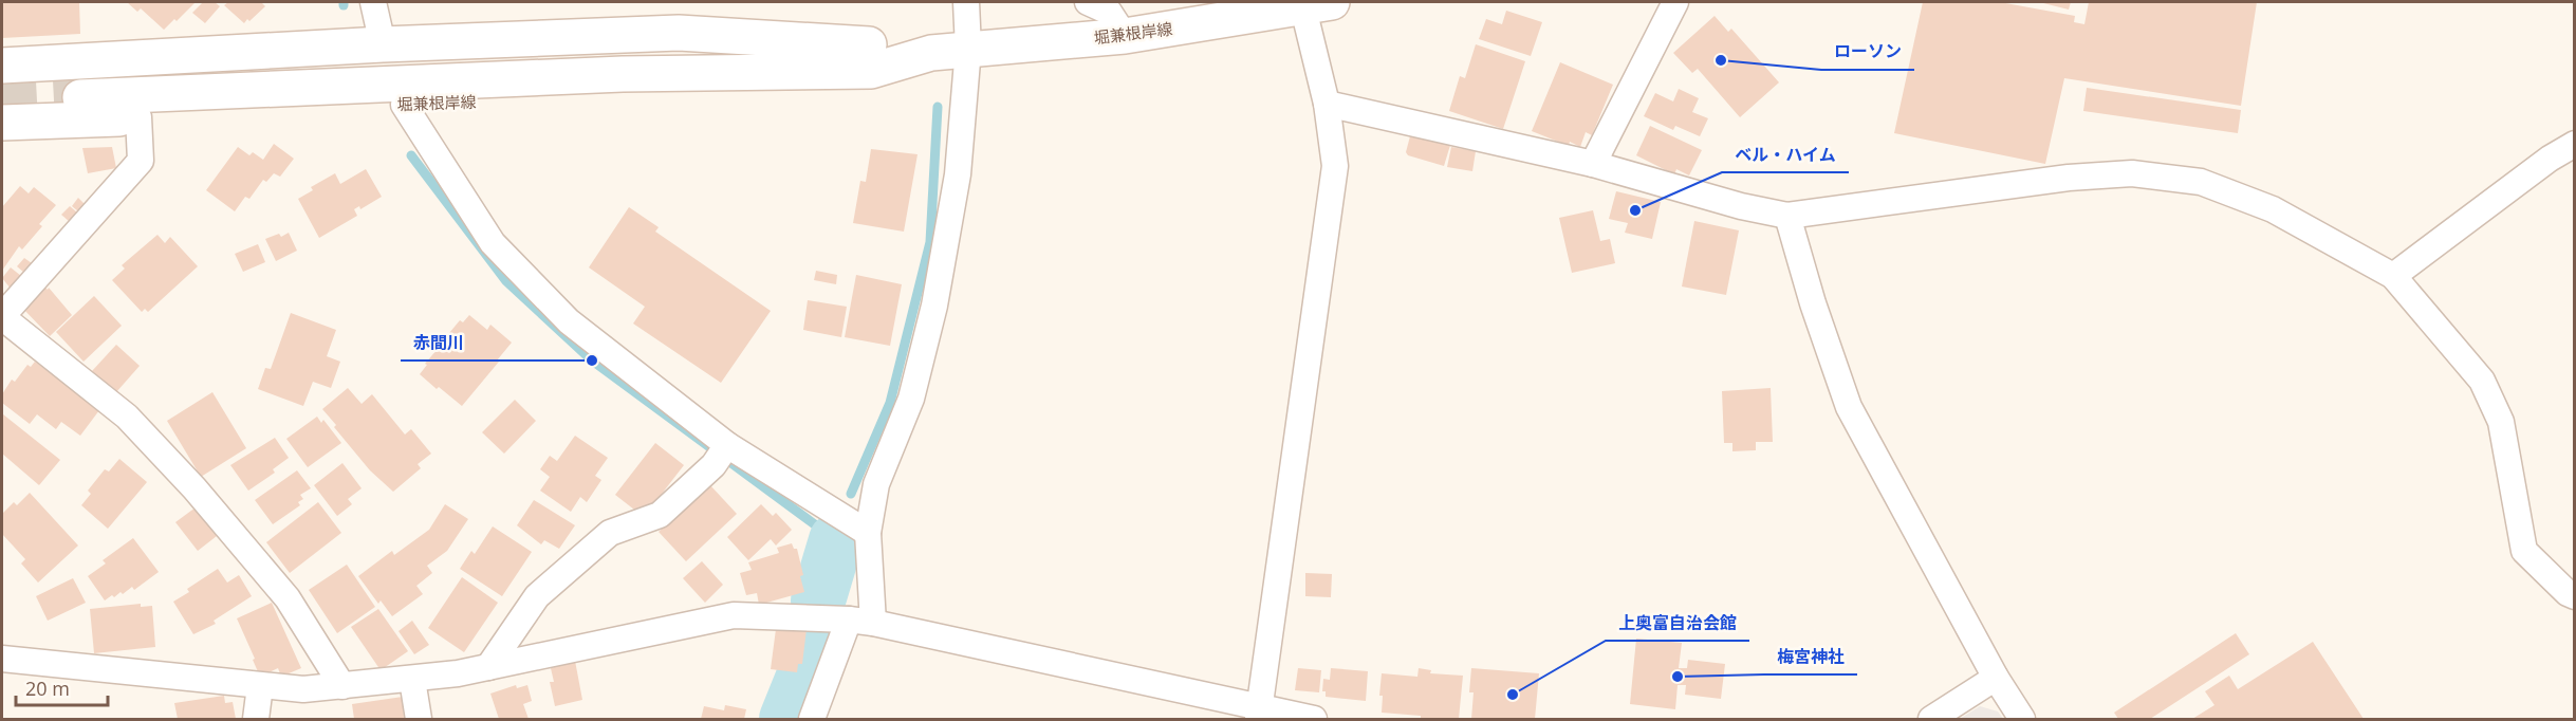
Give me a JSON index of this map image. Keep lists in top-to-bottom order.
{
  "streets": {
    "main road": ["堀兼根岸線"]
  },
  "places": [
    "ローソン",
    "ベル・ハイム",
    "赤間川",
    "梅宮神社",
    "上奥富自治会館"
  ],
  "scale_bar": "20 m"
}
